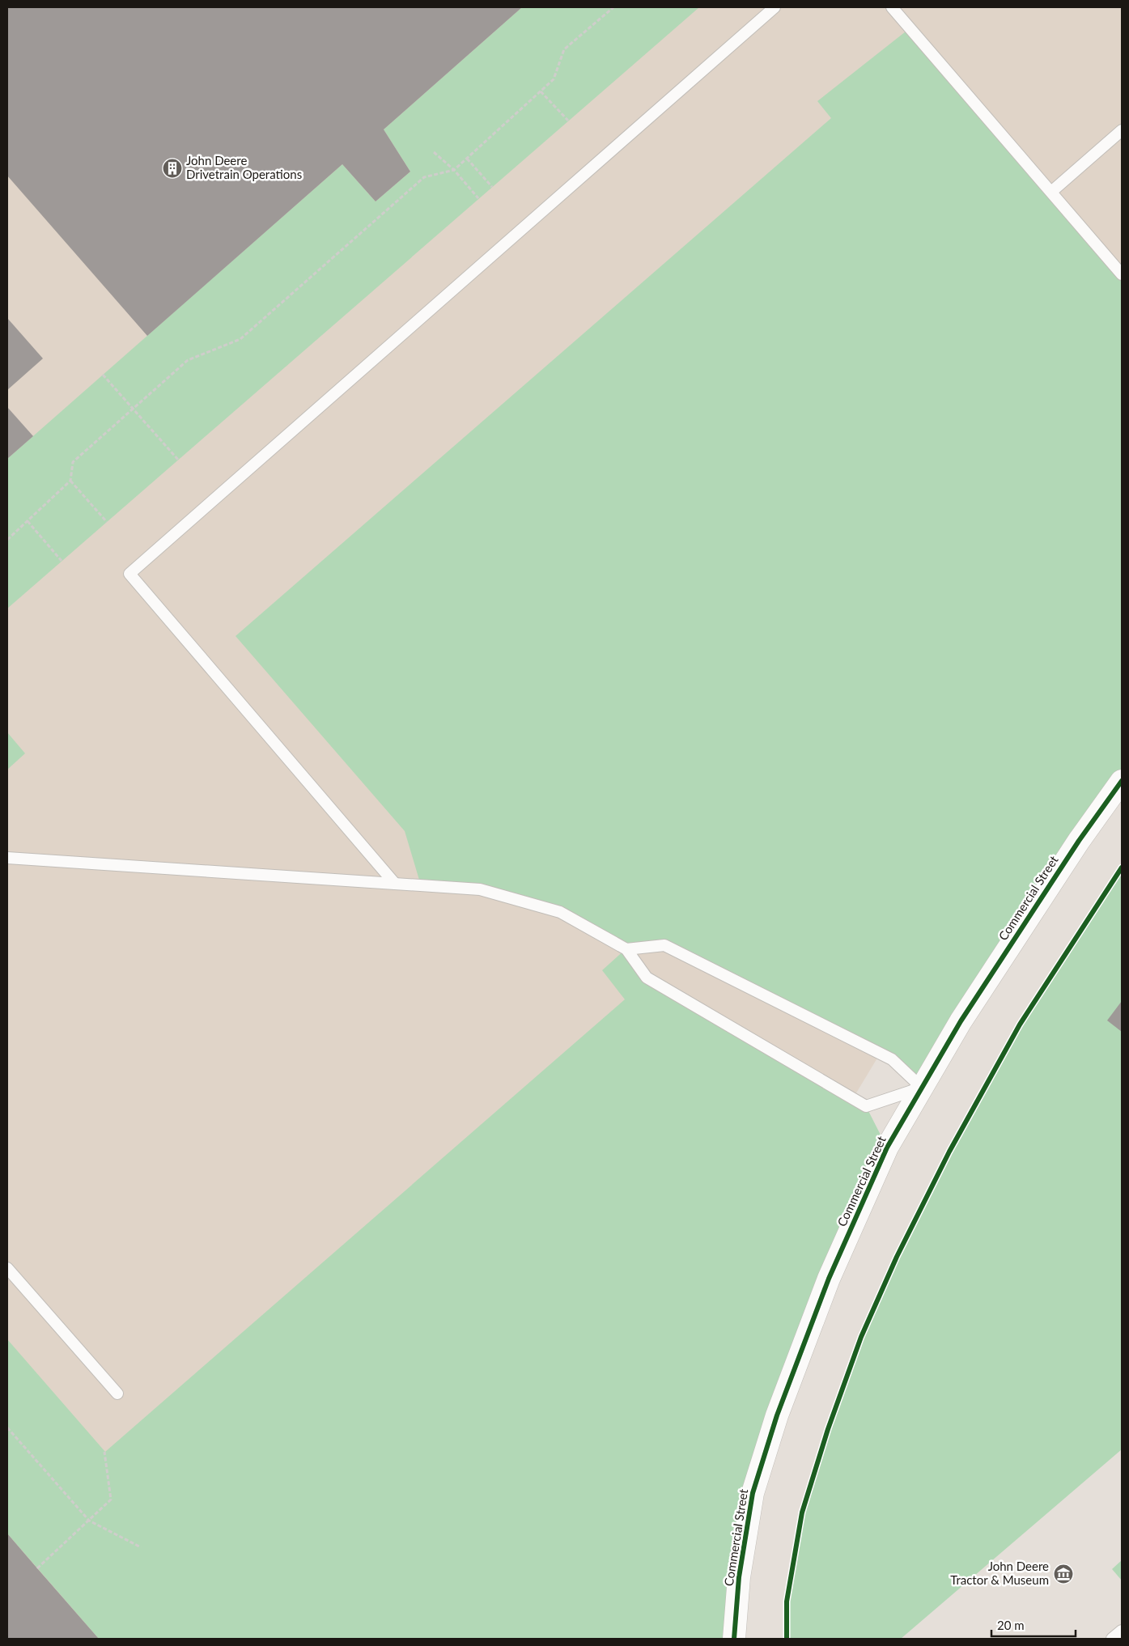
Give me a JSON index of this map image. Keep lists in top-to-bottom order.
{
  "streets": {
    "street": ["Commercial Street"]
  },
  "places": {
    "building": ["John Deere Drivetrain Operations"],
    "museum": ["John Deere Tractor & Museum"]
  },
  "scale_bar": "20 m"
}
